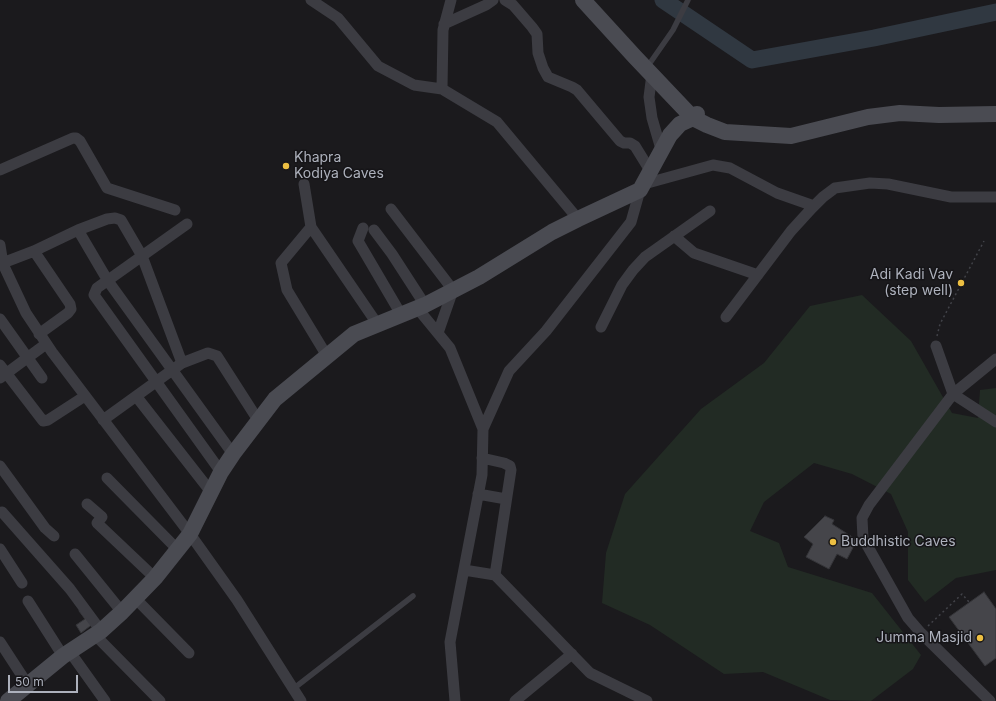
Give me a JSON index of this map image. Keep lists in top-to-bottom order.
{
  "places": [
    "Khapra Kodiya Caves",
    "Adi Kadi Vav (step well)",
    "Buddhistic Caves",
    "Jumma Masjid"
  ],
  "scale_bar": "50 m"
}
